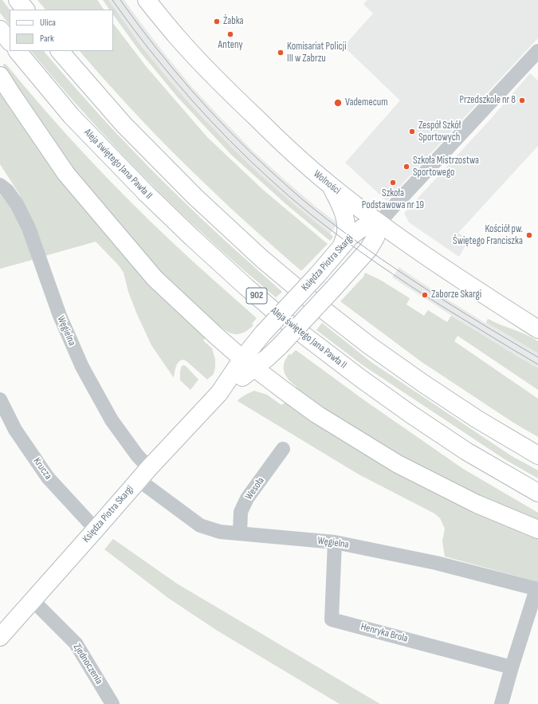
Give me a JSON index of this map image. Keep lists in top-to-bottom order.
{
  "streets": {
    "main road": [
      "Aleja świętego Jana Pawła II",
      "Wolności",
      "Księdza Piotra Skargi",
      "902"
    ],
    "street": [
      "Węgielna",
      "Krucza",
      "Wesoła",
      "Henryka Brola",
      "Zjednoczenia"
    ]
  },
  "crossings": [
    ["Wolności", "Księdza Piotra Skargi"],
    ["Księdza Piotra Skargi", "Węgielna"],
    ["Księdza Piotra Skargi", "Krucza"],
    ["Księdza Piotra Skargi", "Zjednoczenia"],
    ["Węgielna", "Wesoła"],
    ["Węgielna", "Henryka Brola"]
  ],
  "places": [
    "Żabka",
    "Anteny",
    "Komisariat Policji III w Zabrzu",
    "Przedszkole nr 8",
    "Vademecum",
    "Zespół Szkół Sportowych",
    "Szkoła Mistrzostwa Sportowego",
    "Szkoła Podstawowa nr 19",
    "Kościół pw. Świętego Franciszka",
    "Zaborze Skargi"
  ],
  "legend": ["Ulica", "Park"]
}
